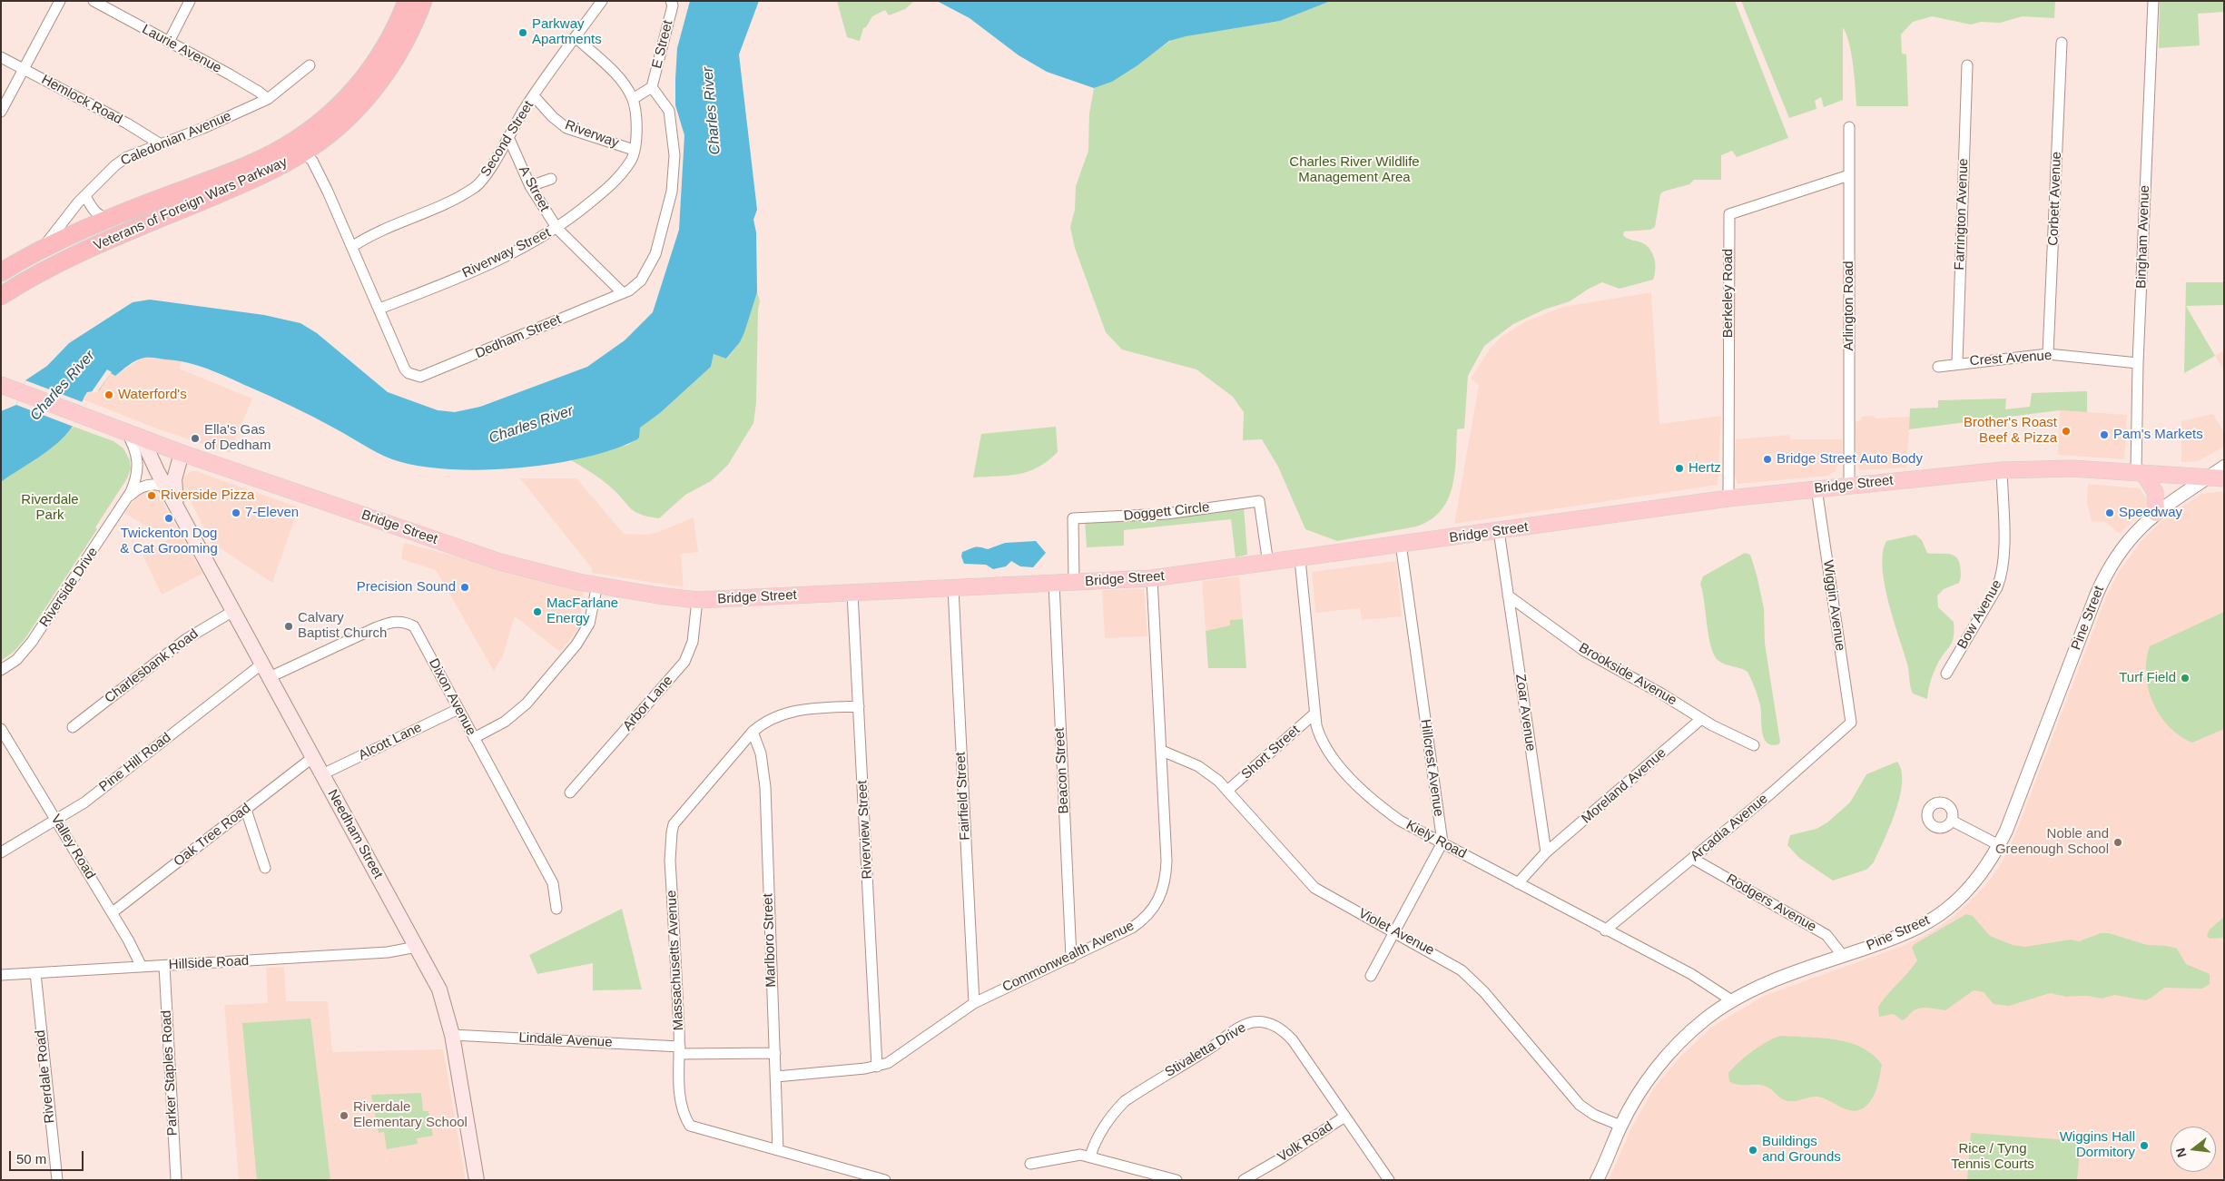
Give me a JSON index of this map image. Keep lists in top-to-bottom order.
{
  "streets": {
    "highway": ["Veterans of Foreign Wars Parkway"],
    "main road": ["Bridge Street", "Needham Street"],
    "street": [
      "E Street",
      "Laurie Avenue",
      "Hemlock Road",
      "Riverway",
      "Caledonian Avenue",
      "Second Street",
      "A Street",
      "Corbett Avenue",
      "Farrington Avenue",
      "Bingham Avenue",
      "Riverway Street",
      "Berkeley Road",
      "Arlington Road",
      "Dedham Street",
      "Crest Avenue",
      "Doggett Circle",
      "Riverside Drive",
      "Wiggin Avenue",
      "Bow Avenue",
      "Pine Street",
      "Charlesbank Road",
      "Brookside Avenue",
      "Dixon Avenue",
      "Arbor Lane",
      "Zoar Avenue",
      "Alcott Lane",
      "Short Street",
      "Pine Hill Road",
      "Hillcrest Avenue",
      "Beacon Street",
      "Moreland Avenue",
      "Fairfield Street",
      "Arcadia Avenue",
      "Riverview Street",
      "Oak Tree Road",
      "Kiely Road",
      "Valley Road",
      "Rodgers Avenue",
      "Violet Avenue",
      "Marlboro Street",
      "Commonwealth Avenue",
      "Massachusetts Avenue",
      "Hillside Road",
      "Lindale Avenue",
      "Stivaletta Drive",
      "Parker Staples Road",
      "Riverdale Road",
      "Volk Road"
    ]
  },
  "crossings": [
    ["E Street", "Dedham Street"],
    ["Laurie Avenue", "Caledonian Avenue"],
    ["Hemlock Road", "Caledonian Avenue"],
    ["Riverway", "Second Street"],
    ["Riverway", "Riverway Street"],
    ["Caledonian Avenue", "Veterans of Foreign Wars Parkway"],
    ["Second Street", "A Street"],
    ["Second Street", "Dedham Street"],
    ["A Street", "Riverway Street"],
    ["A Street", "Dedham Street"],
    ["Corbett Avenue", "Crest Avenue"],
    ["Veterans of Foreign Wars Parkway", "Dedham Street"],
    ["Farrington Avenue", "Crest Avenue"],
    ["Bingham Avenue", "Crest Avenue"],
    ["Bingham Avenue", "Bridge Street"],
    ["Riverway Street", "Dedham Street"],
    ["Berkeley Road", "Arlington Road"],
    ["Berkeley Road", "Bridge Street"],
    ["Arlington Road", "Bridge Street"],
    ["Bridge Street", "Doggett Circle"],
    ["Bridge Street", "Riverside Drive"],
    ["Bridge Street", "Wiggin Avenue"],
    ["Bridge Street", "Bow Avenue"],
    ["Bridge Street", "Pine Street"],
    ["Bridge Street", "Arbor Lane"],
    ["Bridge Street", "Zoar Avenue"],
    ["Bridge Street", "Hillcrest Avenue"],
    ["Bridge Street", "Beacon Street"],
    ["Bridge Street", "Fairfield Street"],
    ["Bridge Street", "Riverview Street"],
    ["Bridge Street", "Needham Street"],
    ["Bridge Street", "Kiely Road"],
    ["Bridge Street", "Commonwealth Avenue"],
    ["Riverside Drive", "Needham Street"],
    ["Wiggin Avenue", "Arcadia Avenue"],
    ["Pine Street", "Kiely Road"],
    ["Pine Street", "Rodgers Avenue"],
    ["Pine Street", "Violet Avenue"],
    ["Charlesbank Road", "Needham Street"],
    ["Brookside Avenue", "Zoar Avenue"],
    ["Brookside Avenue", "Moreland Avenue"],
    ["Dixon Avenue", "Alcott Lane"],
    ["Dixon Avenue", "Needham Street"],
    ["Zoar Avenue", "Moreland Avenue"],
    ["Alcott Lane", "Needham Street"],
    ["Short Street", "Kiely Road"],
    ["Short Street", "Violet Avenue"],
    ["Pine Hill Road", "Needham Street"],
    ["Pine Hill Road", "Valley Road"],
    ["Hillcrest Avenue", "Kiely Road"],
    ["Beacon Street", "Commonwealth Avenue"],
    ["Fairfield Street", "Commonwealth Avenue"],
    ["Arcadia Avenue", "Kiely Road"],
    ["Arcadia Avenue", "Rodgers Avenue"],
    ["Riverview Street", "Commonwealth Avenue"],
    ["Riverview Street", "Massachusetts Avenue"],
    ["Needham Street", "Oak Tree Road"],
    ["Needham Street", "Hillside Road"],
    ["Needham Street", "Lindale Avenue"],
    ["Oak Tree Road", "Valley Road"],
    ["Valley Road", "Hillside Road"],
    ["Violet Avenue", "Commonwealth Avenue"],
    ["Marlboro Street", "Commonwealth Avenue"],
    ["Marlboro Street", "Massachusetts Avenue"],
    ["Marlboro Street", "Lindale Avenue"],
    ["Massachusetts Avenue", "Lindale Avenue"],
    ["Hillside Road", "Parker Staples Road"],
    ["Hillside Road", "Riverdale Road"],
    ["Stivaletta Drive", "Volk Road"]
  ],
  "water": ["Charles River"],
  "parks": ["Charles River Wildlife Management Area", "Riverdale Park", "Rice / Tyng Tennis Courts"],
  "places": [
    "Parkway Apartments",
    "Waterford's",
    "Brother's Roast Beef & Pizza",
    "Pam's Markets",
    "Ella's Gas of Dedham",
    "Bridge Street Auto Body",
    "Hertz",
    "Riverside Pizza",
    "7-Eleven",
    "Speedway",
    "Twickenton Dog & Cat Grooming",
    "Precision Sound",
    "MacFarlane Energy",
    "Calvary Baptist Church",
    "Turf Field",
    "Noble and Greenough School",
    "Riverdale Elementary School",
    "Wiggins Hall Dormitory",
    "Buildings and Grounds"
  ],
  "scale_bar": "50 m",
  "north": "left"
}
